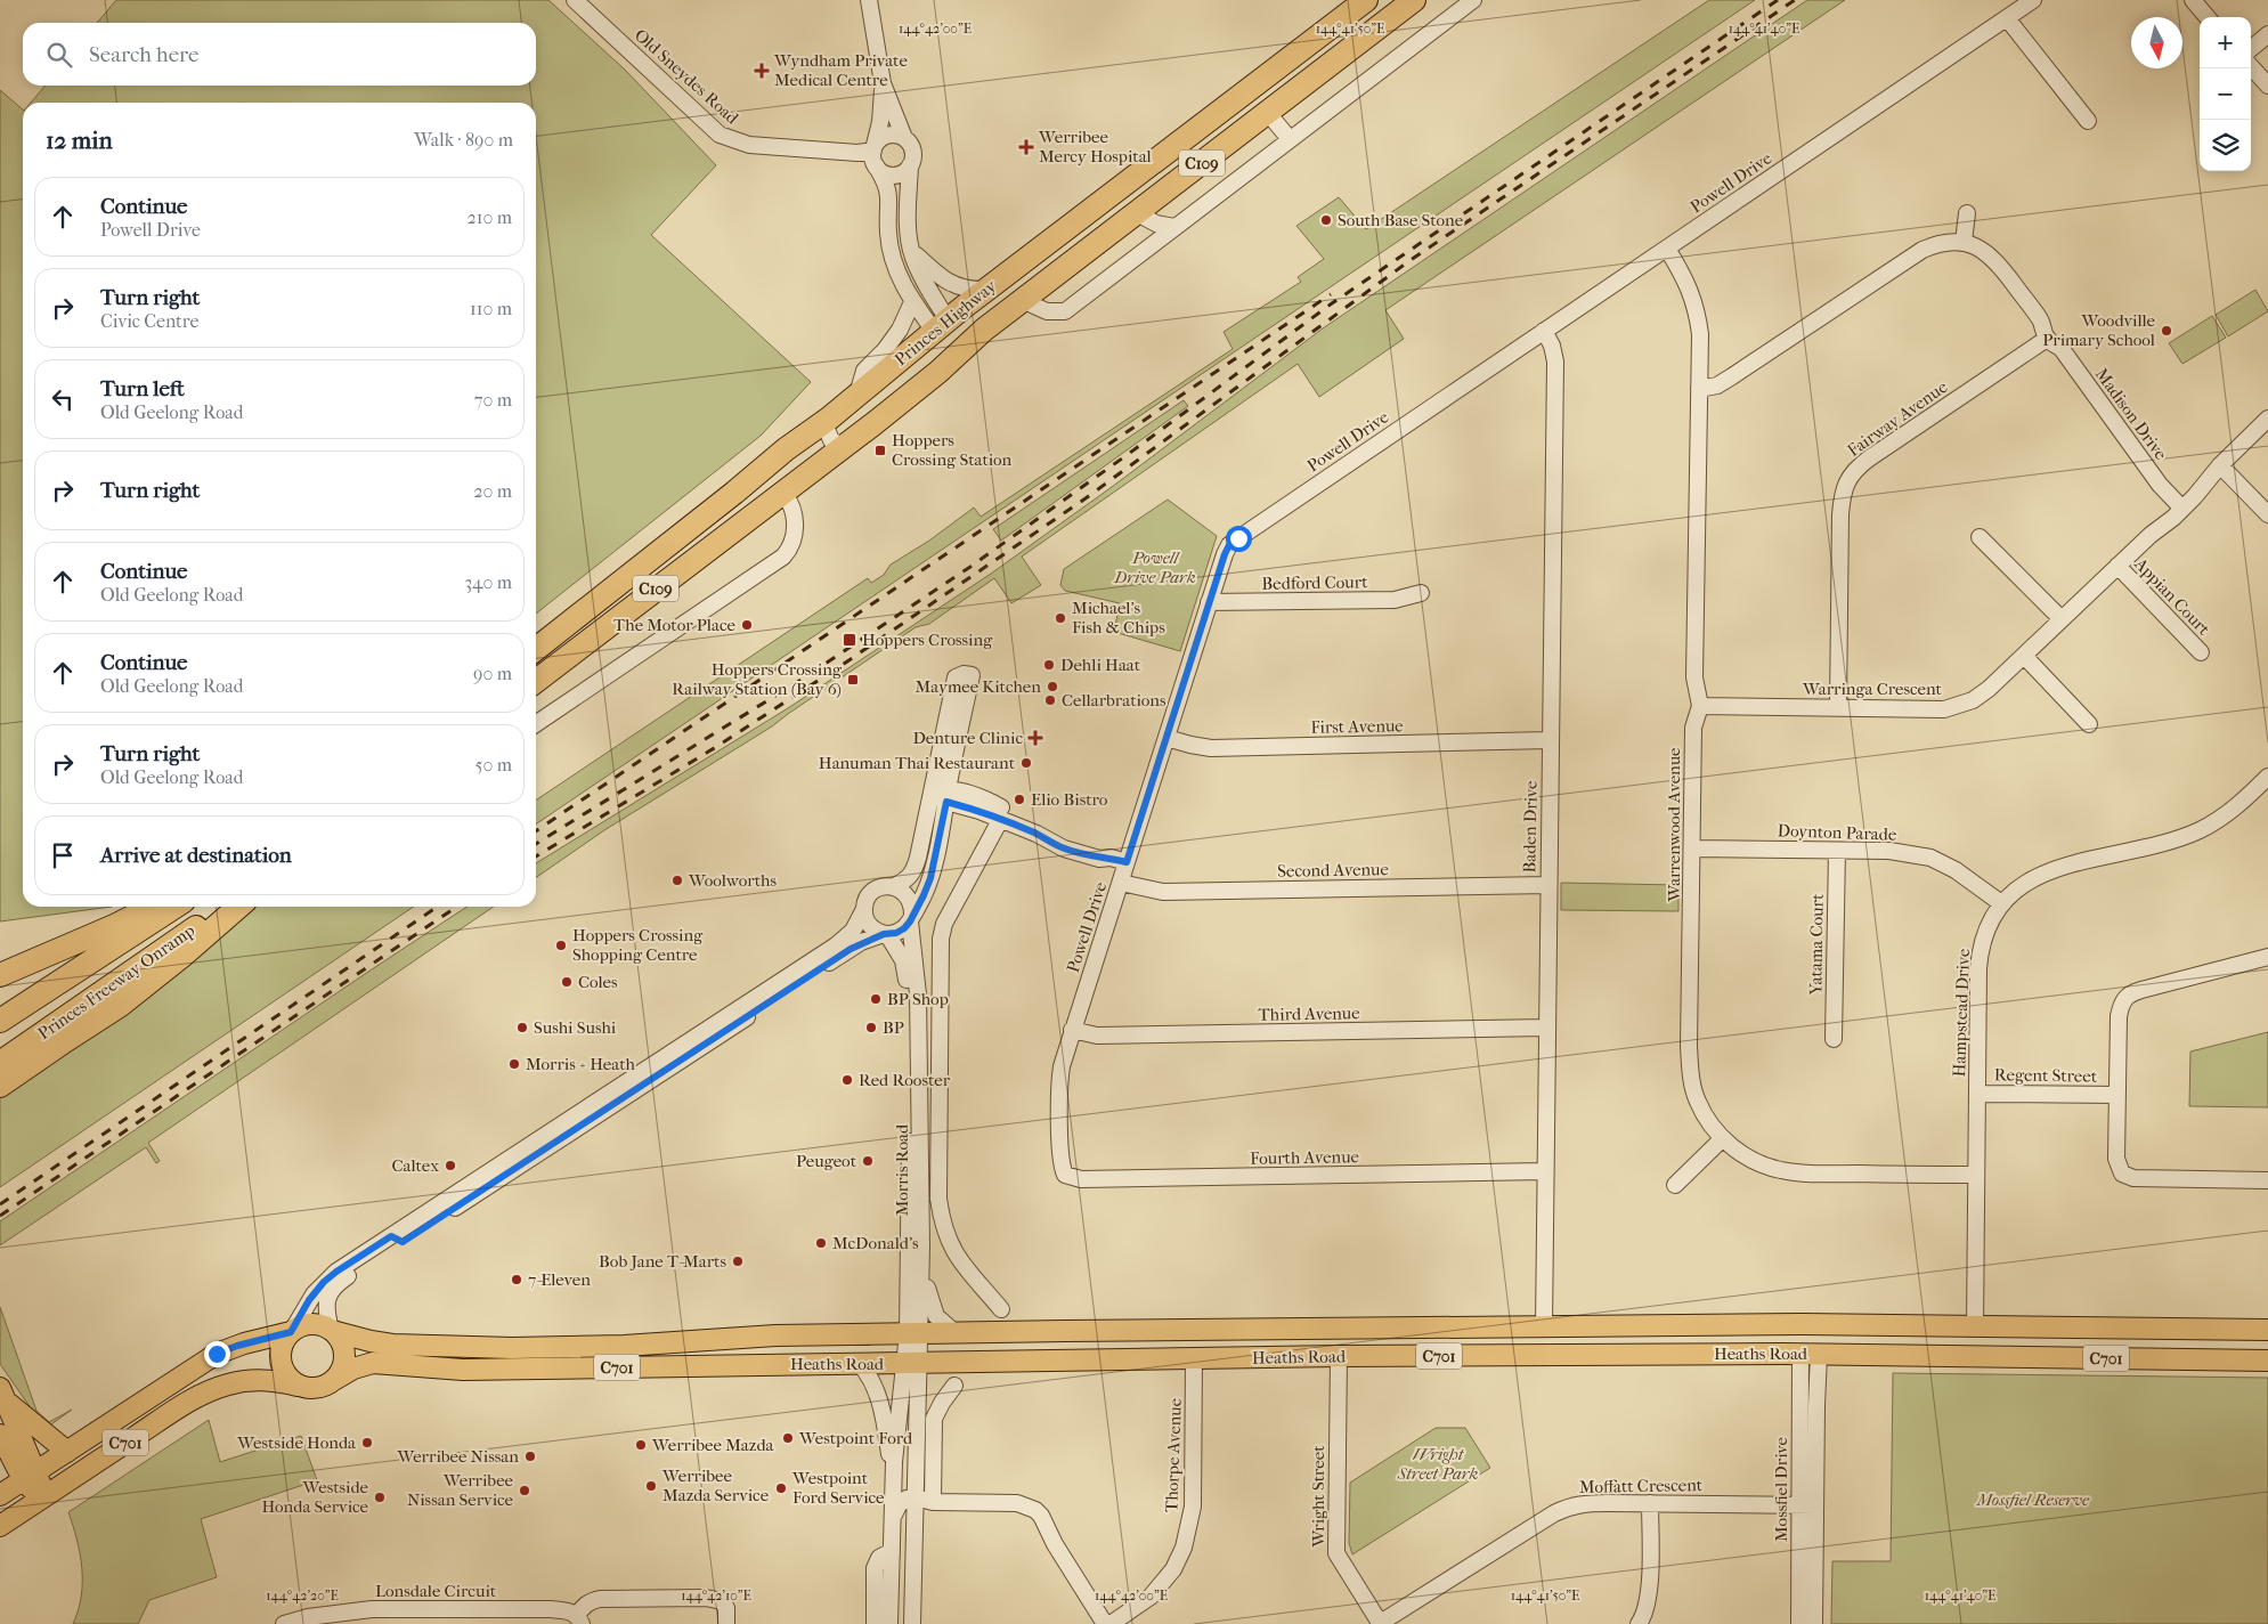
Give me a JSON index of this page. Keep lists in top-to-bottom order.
{
  "streets": {
    "highway": ["C109", "Princes Highway", "Princes Freeway Onramp"],
    "main road": ["Heaths Road", "C701"],
    "street": [
      "Old Sneydes Road",
      "Powell Drive",
      "Madison Drive",
      "Fairway Avenue",
      "Bedford Court",
      "Appian Court",
      "Warringa Crescent",
      "First Avenue",
      "Warrenwood Avenue",
      "Baden Drive",
      "Doynton Parade",
      "Second Avenue",
      "Yatama Court",
      "Hampstead Drive",
      "Third Avenue",
      "Regent Street",
      "Fourth Avenue",
      "Morris Road",
      "Thorpe Avenue",
      "Moffatt Crescent",
      "Mossfiel Drive",
      "Wright Street",
      "Lonsdale Circuit"
    ]
  },
  "crossings": [
    ["Powell Drive", "Bedford Court"],
    ["Powell Drive", "First Avenue"],
    ["Powell Drive", "Warrenwood Avenue"],
    ["Powell Drive", "Baden Drive"],
    ["Powell Drive", "Second Avenue"],
    ["Powell Drive", "Third Avenue"],
    ["Powell Drive", "Fourth Avenue"],
    ["Madison Drive", "Fairway Avenue"],
    ["Madison Drive", "Warringa Crescent"],
    ["Fairway Avenue", "Warringa Crescent"],
    ["Appian Court", "Warringa Crescent"],
    ["Warringa Crescent", "Warrenwood Avenue"],
    ["First Avenue", "Baden Drive"],
    ["Warrenwood Avenue", "Doynton Parade"],
    ["Warrenwood Avenue", "Hampstead Drive"],
    ["Baden Drive", "Second Avenue"],
    ["Baden Drive", "Third Avenue"],
    ["Baden Drive", "Fourth Avenue"],
    ["Baden Drive", "Heaths Road"],
    ["Doynton Parade", "Yatama Court"],
    ["Doynton Parade", "Hampstead Drive"],
    ["Second Avenue", "Morris Road"],
    ["Hampstead Drive", "Regent Street"],
    ["Hampstead Drive", "Heaths Road"],
    ["Morris Road", "Heaths Road"],
    ["Heaths Road", "C701"],
    ["Heaths Road", "Thorpe Avenue"],
    ["Heaths Road", "Mossfiel Drive"],
    ["Heaths Road", "Wright Street"],
    ["Moffatt Crescent", "Mossfiel Drive"],
    ["Moffatt Crescent", "Wright Street"]
  ],
  "parks": ["Powell Drive Park", "Wright Street Park", "Mossfiel Reserve"],
  "places": {
    "health": ["Wyndham Private Medical Centre", "Werribee Mercy Hospital", "Denture Clinic"],
    "other": [
      "South Base Stone",
      "Woodville Primary School",
      "Michael's Fish & Chips",
      "The Motor Place",
      "Dehli Haat",
      "Maymee Kitchen",
      "Cellarbrations",
      "Hanuman Thai Restaurant",
      "Elio Bistro",
      "Woolworths",
      "Hoppers Crossing Shopping Centre",
      "Coles",
      "BP Shop",
      "Sushi Sushi",
      "BP",
      "Morris + Heath",
      "Red Rooster",
      "Peugeot",
      "Caltex",
      "McDonald's",
      "Bob Jane T-Marts",
      "7-Eleven",
      "Westpoint Ford",
      "Westside Honda",
      "Werribee Mazda",
      "Werribee Nissan",
      "Werribee Mazda Service",
      "Westpoint Ford Service",
      "Werribee Nissan Service",
      "Westside Honda Service"
    ],
    "transit": ["Hoppers Crossing Station", "Hoppers Crossing", "Hoppers Crossing Railway Station (Bay 6)"]
  },
  "north": "bottom",
  "page": {
    "map_buttons": ["+", "−"],
    "search": "Search here",
    "heading": ["12 min", "Walk · 890 m"],
    "list": [
      ["Continue", "Powell Drive", "210 m"],
      ["Turn right", "Civic Centre", "110 m"],
      ["Turn left", "Old Geelong Road", "70 m"],
      ["Turn right", "20 m"],
      ["Continue", "Old Geelong Road", "340 m"],
      ["Continue", "Old Geelong Road", "90 m"],
      ["Turn right", "Old Geelong Road", "50 m"],
      "Arrive at destination"
    ]
  },
  "coordinates": [
    "144°42'00\"E",
    "144°41'50\"E",
    "144°41'40\"E",
    "144°42'20\"E",
    "144°42'10\"E"
  ]
}
